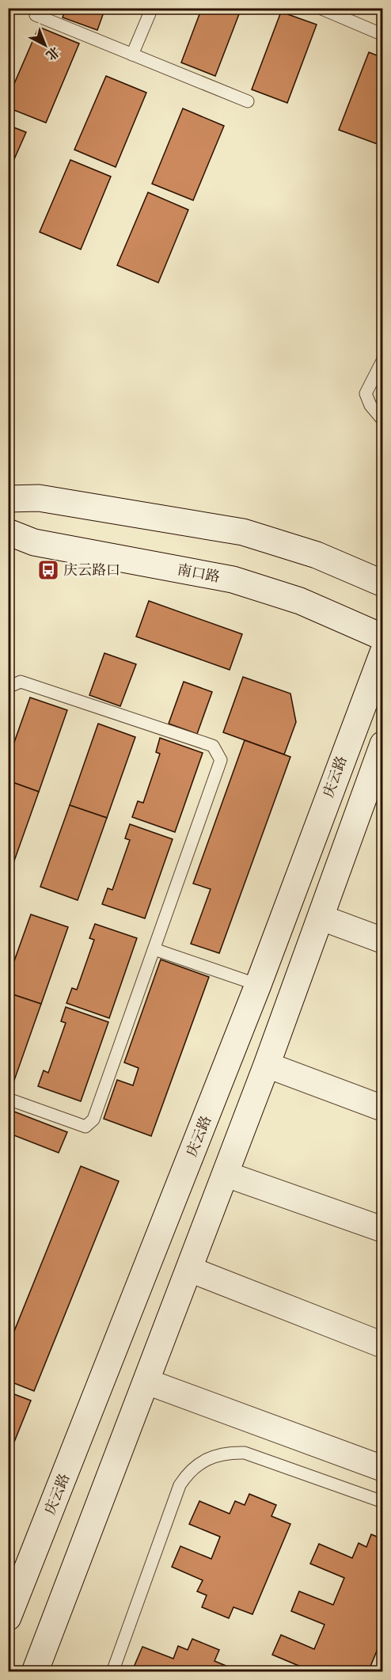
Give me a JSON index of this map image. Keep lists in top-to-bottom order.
{
  "streets": {
    "main road": ["南口路", "庆云路"]
  },
  "places": {
    "bus stop": ["庆云路口"]
  },
  "north": "bottom right"
}
